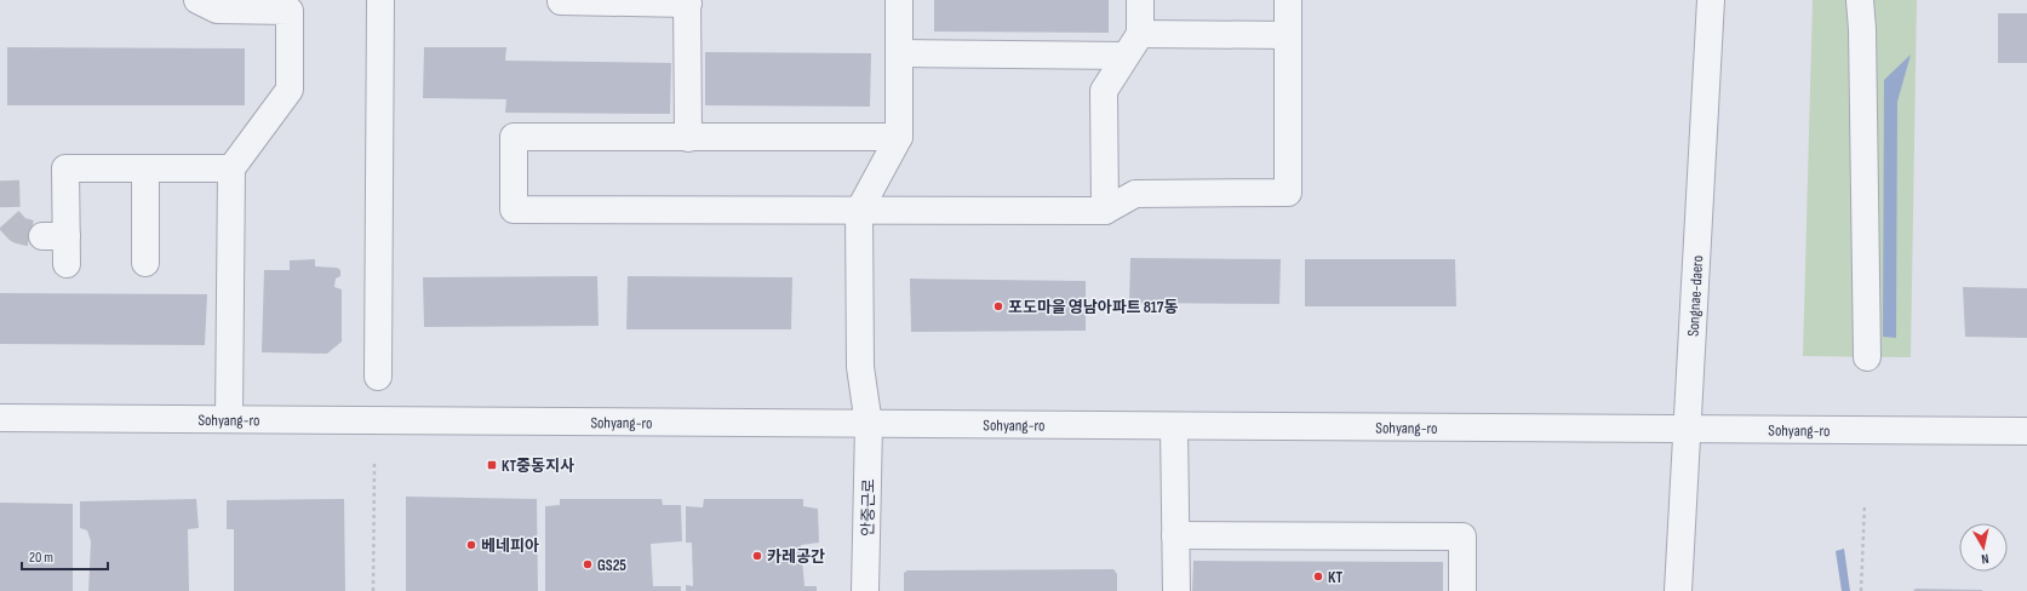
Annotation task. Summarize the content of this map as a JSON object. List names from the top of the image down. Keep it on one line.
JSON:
{"streets":{"street":["Songnae-daero","Sohyang-ro","안중근로"]},"crossings":[["Songnae-daero","Sohyang-ro"],["Sohyang-ro","안중근로"]],"places":{"other":["포도마을 영남아파트 817동","베네피아","카레공간","GS25","KT"],"transit":["KT중동지사"]},"scale_bar":"20 m","north":"bottom"}
